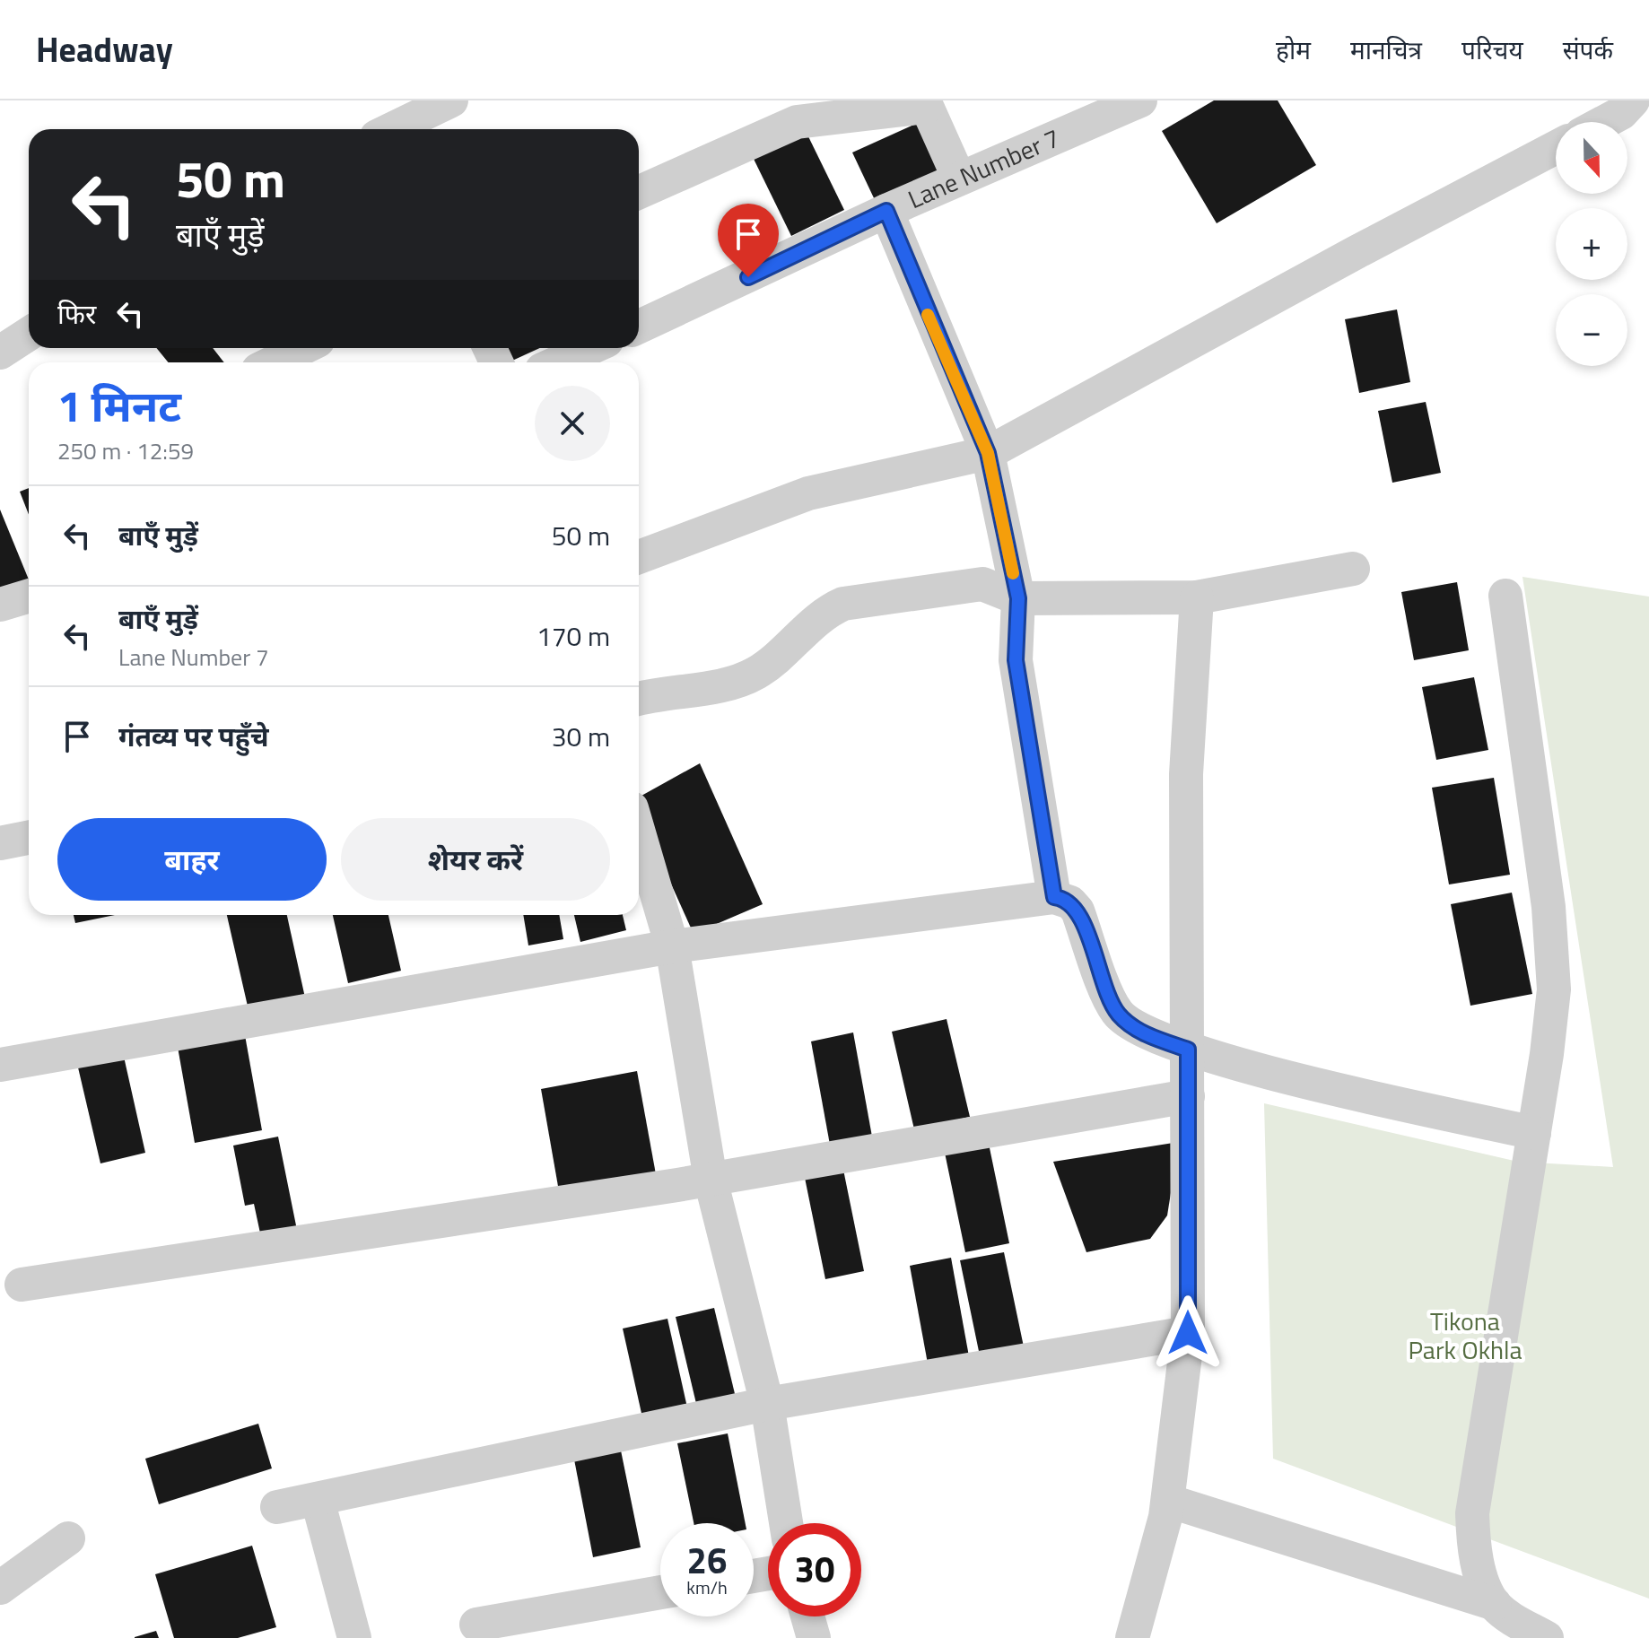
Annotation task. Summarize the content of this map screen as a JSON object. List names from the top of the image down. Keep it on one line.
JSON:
{"streets":{"street":["Lane Number 7"]},"parks":["Tikona Park Okhla"],"north":"bottom","page":{"header":"Headway","nav":["होम","मानचित्र","परिचय","संपर्क"],"map_buttons":["+","−"],"turn":["50 m","बाएँ मुड़ें"],"then":"फिर","heading":["1 मिनट","250 m · 12:59"],"list":[{"name":"बाएँ मुड़ें","value":"50 m"},{"name":"बाएँ मुड़ें","note":"Lane Number 7","value":"170 m"},{"name":"गंतव्य पर पहुँचे","value":"30 m"}],"buttons":["बाहर","शेयर करें"],"speed":"26 km/h","limit":"30"}}
